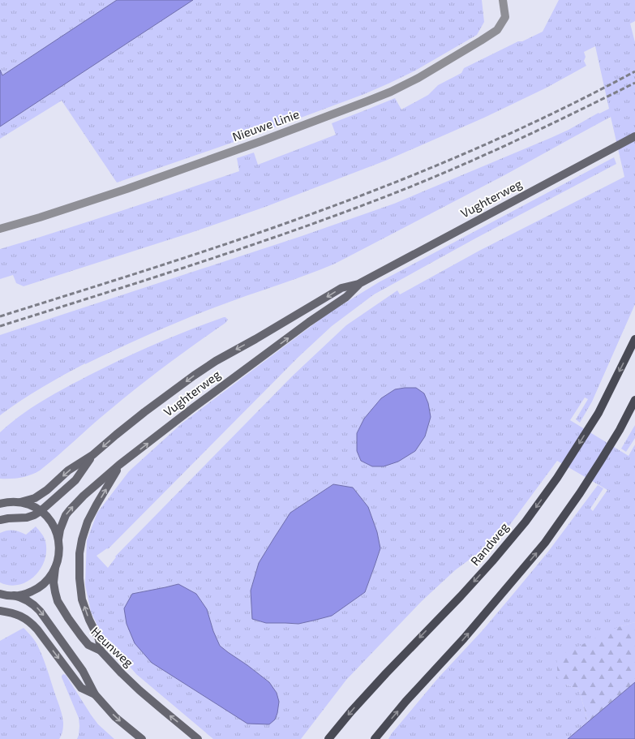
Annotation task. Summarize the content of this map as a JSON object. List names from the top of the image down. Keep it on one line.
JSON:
{"streets":{"main road":["Vughterweg","Randweg","Heunweg"],"street":["Nieuwe Linie"]}}
